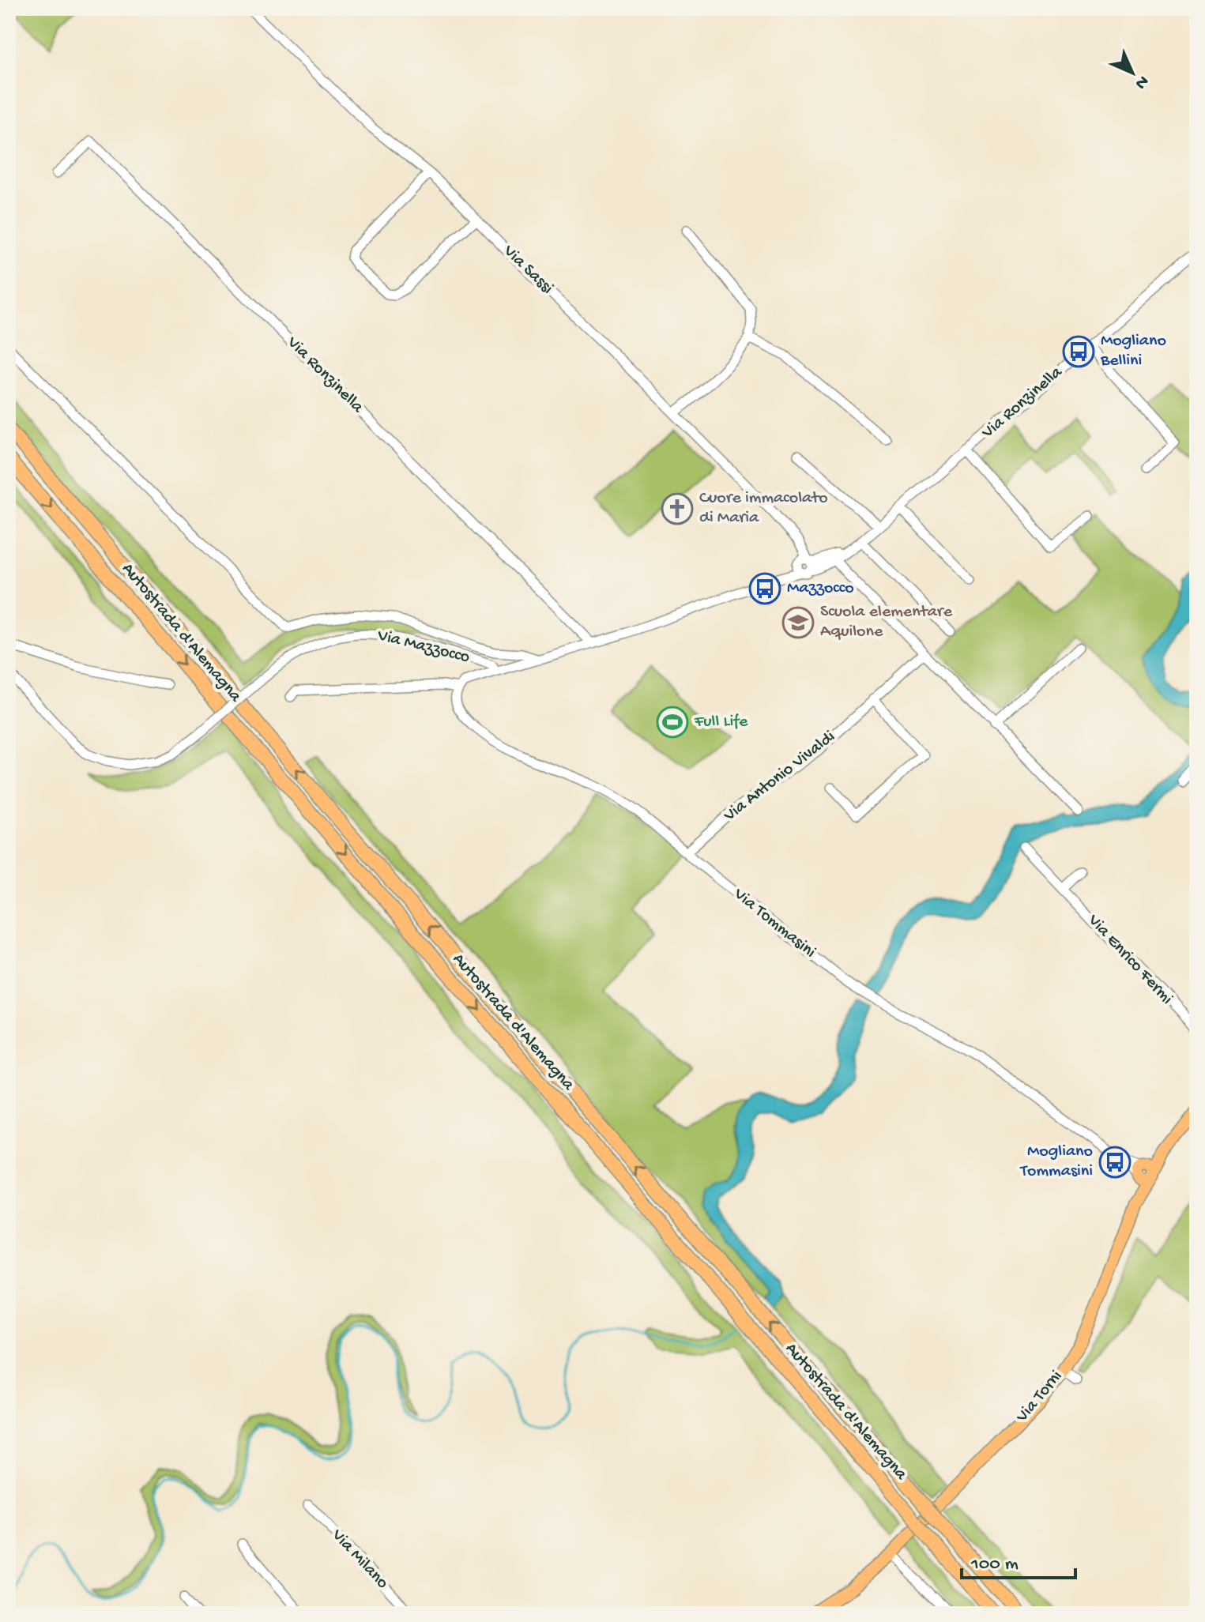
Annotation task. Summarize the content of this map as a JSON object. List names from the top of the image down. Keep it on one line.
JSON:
{"streets":{"highway":["Autostrada d'Alemagna"],"main road":["Via Torni"],"street":["Via Sassi","Via Ronzinella","Via Mazzocco","Via Antonio Vivaldi","Via Tommasini","Via Enrico Fermi","Via Milano"]},"crossings":[["Via Sassi","Via Ronzinella"],["Via Ronzinella","Via Mazzocco"],["Via Ronzinella","Via Tommasini"],["Via Antonio Vivaldi","Via Tommasini"],["Via Tommasini","Via Torni"]],"places":{"bus stop":["Mogliano Bellini","Mazzocco","Mogliano Tommasini"],"church":["Cuore immacolato di Maria"],"school or university":["Scuola elementare Aquilone"],"sports":["Full Life"]},"scale_bar":"100 m","north":"bottom right"}
